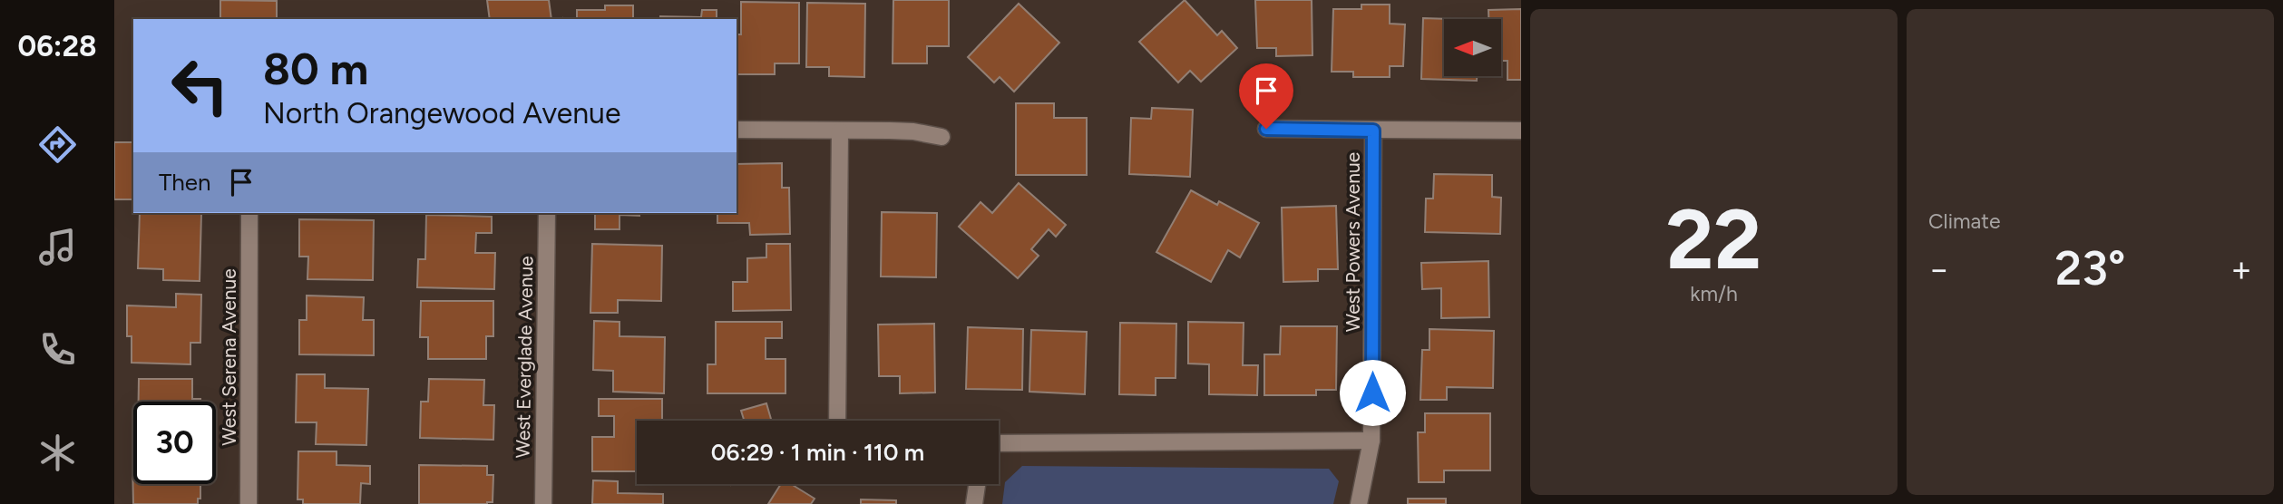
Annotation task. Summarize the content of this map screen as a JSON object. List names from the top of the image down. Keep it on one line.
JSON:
{"streets":{"street":["West Powers Avenue","West Serena Avenue","West Everglade Avenue"]},"north":"left","page":{"tabs":"06:28","tile":[["22","km/h"],"Climate"],"turn":["80 m","North Orangewood Avenue"],"then":"Then","heat":["−","23°","+"],"limit":"30","trip":"06:29 · 1 min · 110 m"}}
